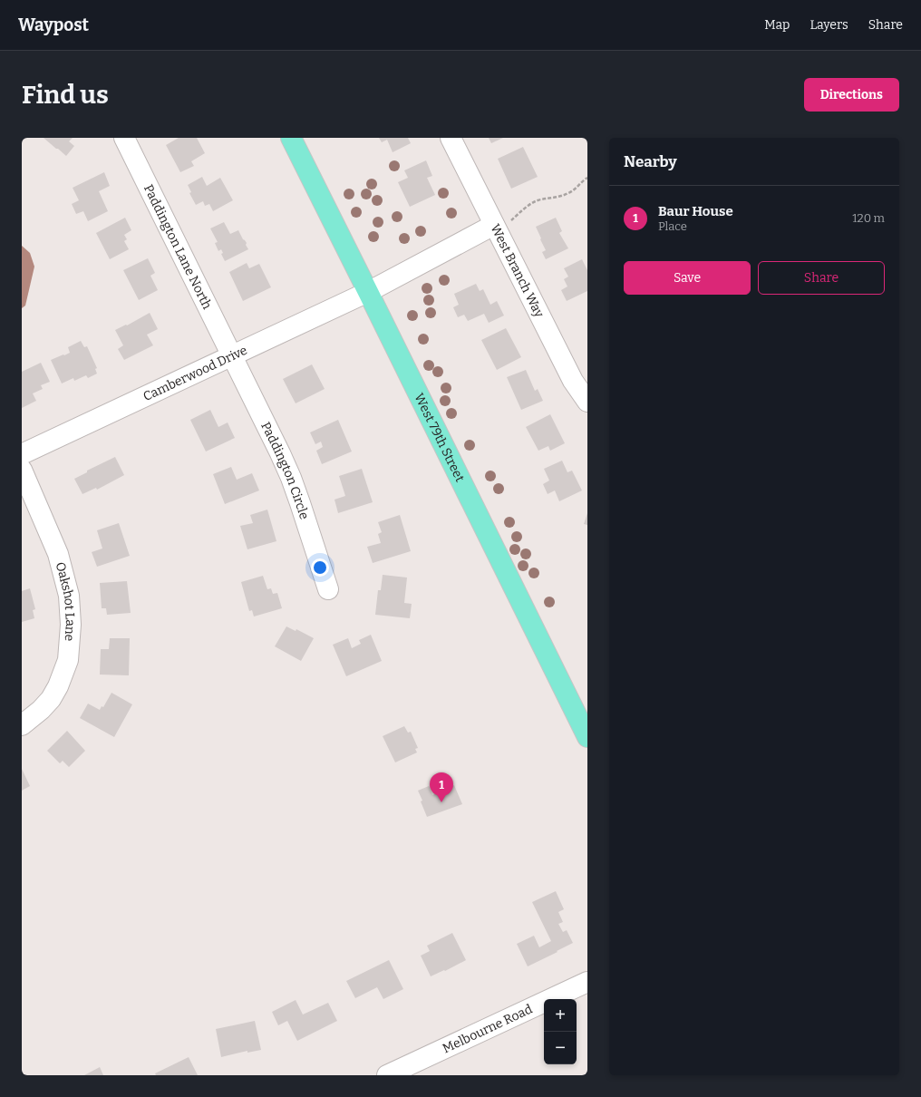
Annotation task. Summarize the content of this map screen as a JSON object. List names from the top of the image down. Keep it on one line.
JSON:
{"streets":{"main road":["West 79th Street"],"street":["Paddington Lane North","West Branch Way","Camberwood Drive","Paddington Circle","Oakshot Lane","Melbourne Road"]},"crossings":[["Paddington Lane North","Camberwood Drive"],["Paddington Lane North","Paddington Circle"],["West Branch Way","Camberwood Drive"],["Camberwood Drive","West 79th Street"],["Camberwood Drive","Paddington Circle"]],"page":{"header":"Waypost","nav":["Map","Layers","Share"],"buttons":["Directions",["Save","Share"]],"title":"Find us","heading":"Nearby","list":[{"mark":"1","name":"Baur House","note":"Place","value":"120 m"}],"pins":"1","map_buttons":["+","−"]}}
